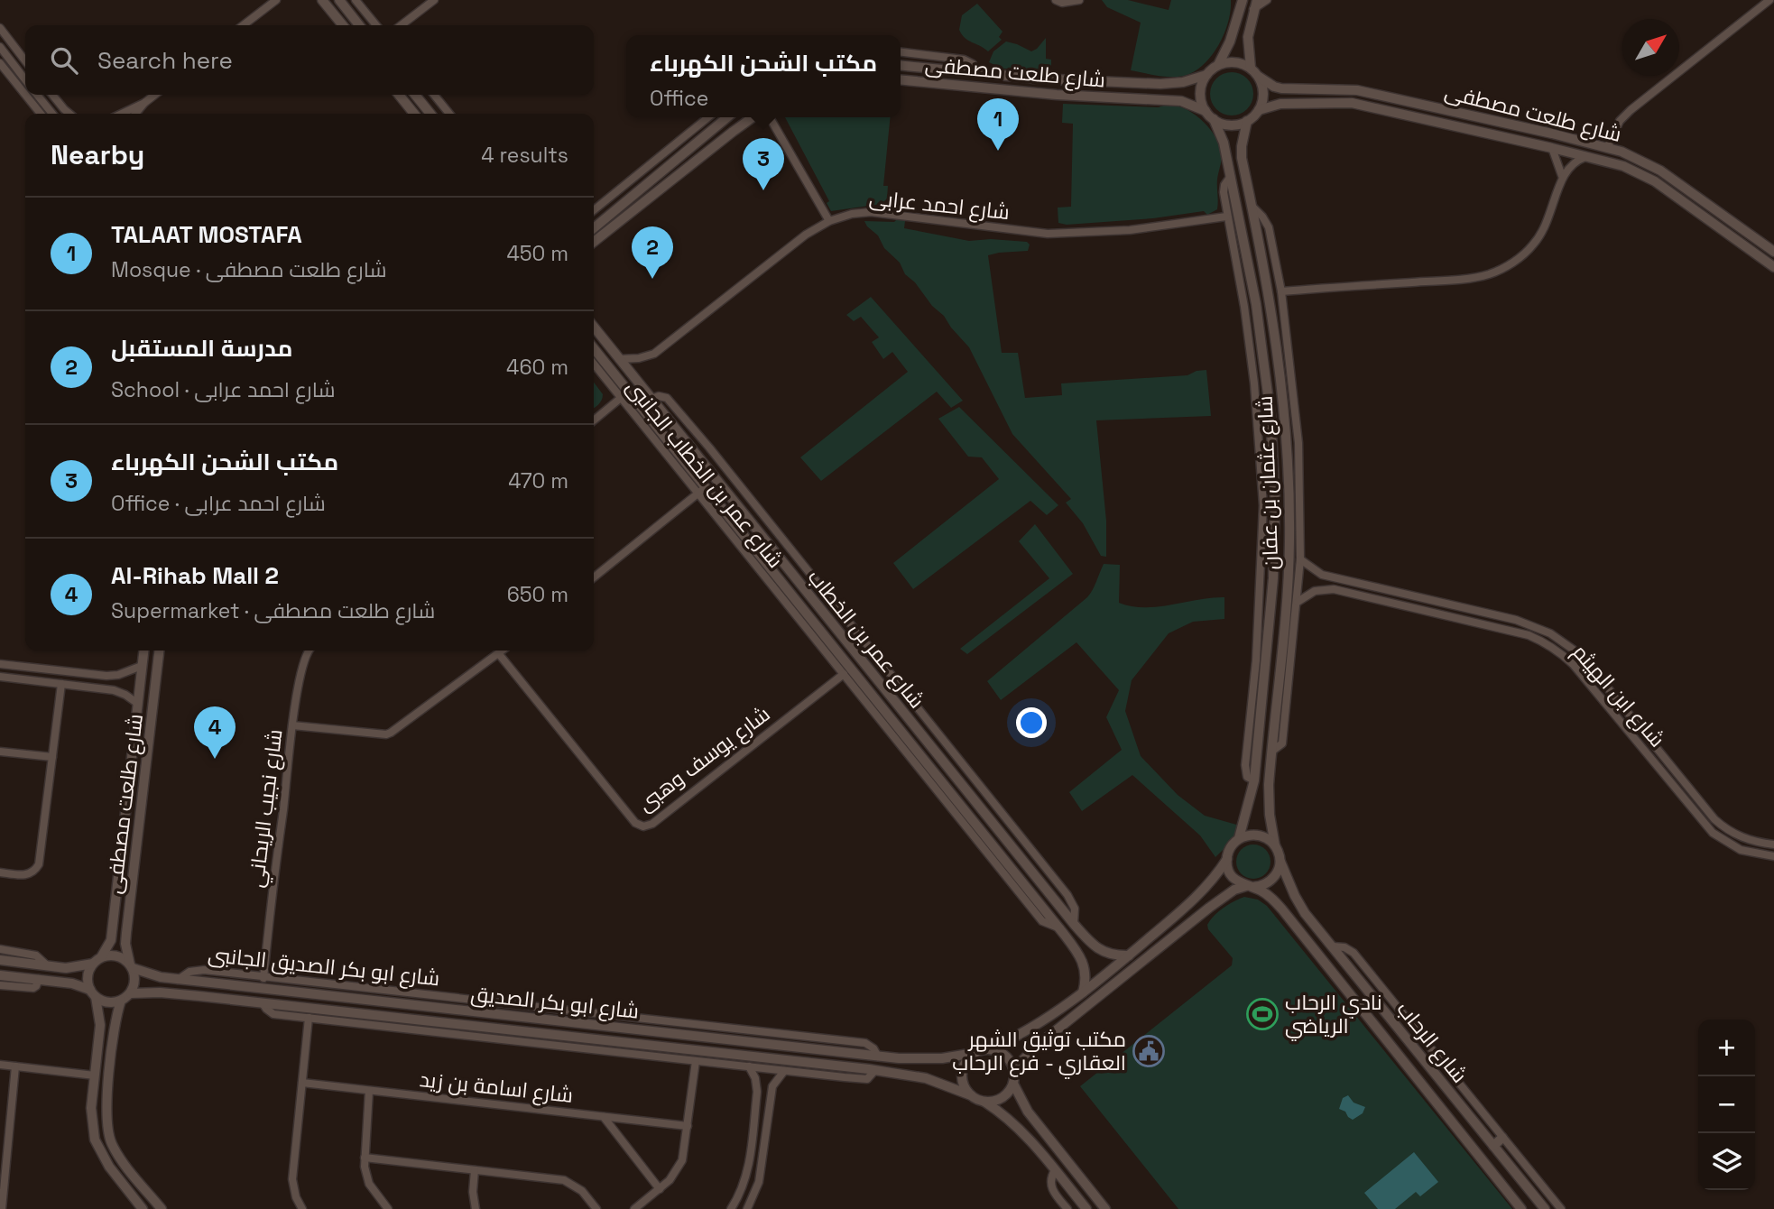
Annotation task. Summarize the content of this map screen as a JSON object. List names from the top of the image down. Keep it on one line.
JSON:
{"streets":{"street":["شارع طلعت مصطفى","شارع احمد عرابى","شارع عمر بن الخطاب الجانبى","شارع عثمان بن عفان","شارع عمر بن الخطاب","شارع ابن الهيثم","شارع يوسف وهبى","شارع نجيب الريحاني","شارع ابو بكر الصديق الجانبى","شارع ابو بكر الصديق","شارع الرحاب","شارع اسامة بن زيد"]},"crossings":[["شارع طلعت مصطفى","شارع عثمان بن عفان"],["شارع طلعت مصطفى","شارع ابو بكر الصديق"],["شارع احمد عرابى","شارع عمر بن الخطاب"],["شارع عمر بن الخطاب الجانبى","شارع عمر بن الخطاب"],["شارع عمر بن الخطاب الجانبى","شارع يوسف وهبى"],["شارع عثمان بن عفان","شارع الرحاب"],["شارع نجيب الريحاني","شارع ابو بكر الصديق الجانبى"],["شارع ابو بكر الصديق الجانبى","شارع ابو بكر الصديق"]],"places":{"sports":["نادي الرحاب الرياضي"],"public building":["مكتب توثيق الشهر العقاري - فرع الرحاب"]},"north":"top right","page":{"search":"Search here","popup":["مكتب الشحن الكهرباء","Office"],"pins":["1","3","2","4"],"heading":["Nearby","4 results"],"list":[{"mark":"1","name":"TALAAT MOSTAFA","note":"Mosque · شارع طلعت مصطفى","value":"450 m"},{"mark":"2","name":"مدرسة المستقبل","note":"School · شارع احمد عرابى","value":"460 m"},{"mark":"3","name":"مكتب الشحن الكهرباء","note":"Office · شارع احمد عرابى","value":"470 m"},{"mark":"4","name":"Al-Rihab Mall 2","note":"Supermarket · شارع طلعت مصطفى","value":"650 m"}],"map_buttons":["+","−"]}}
